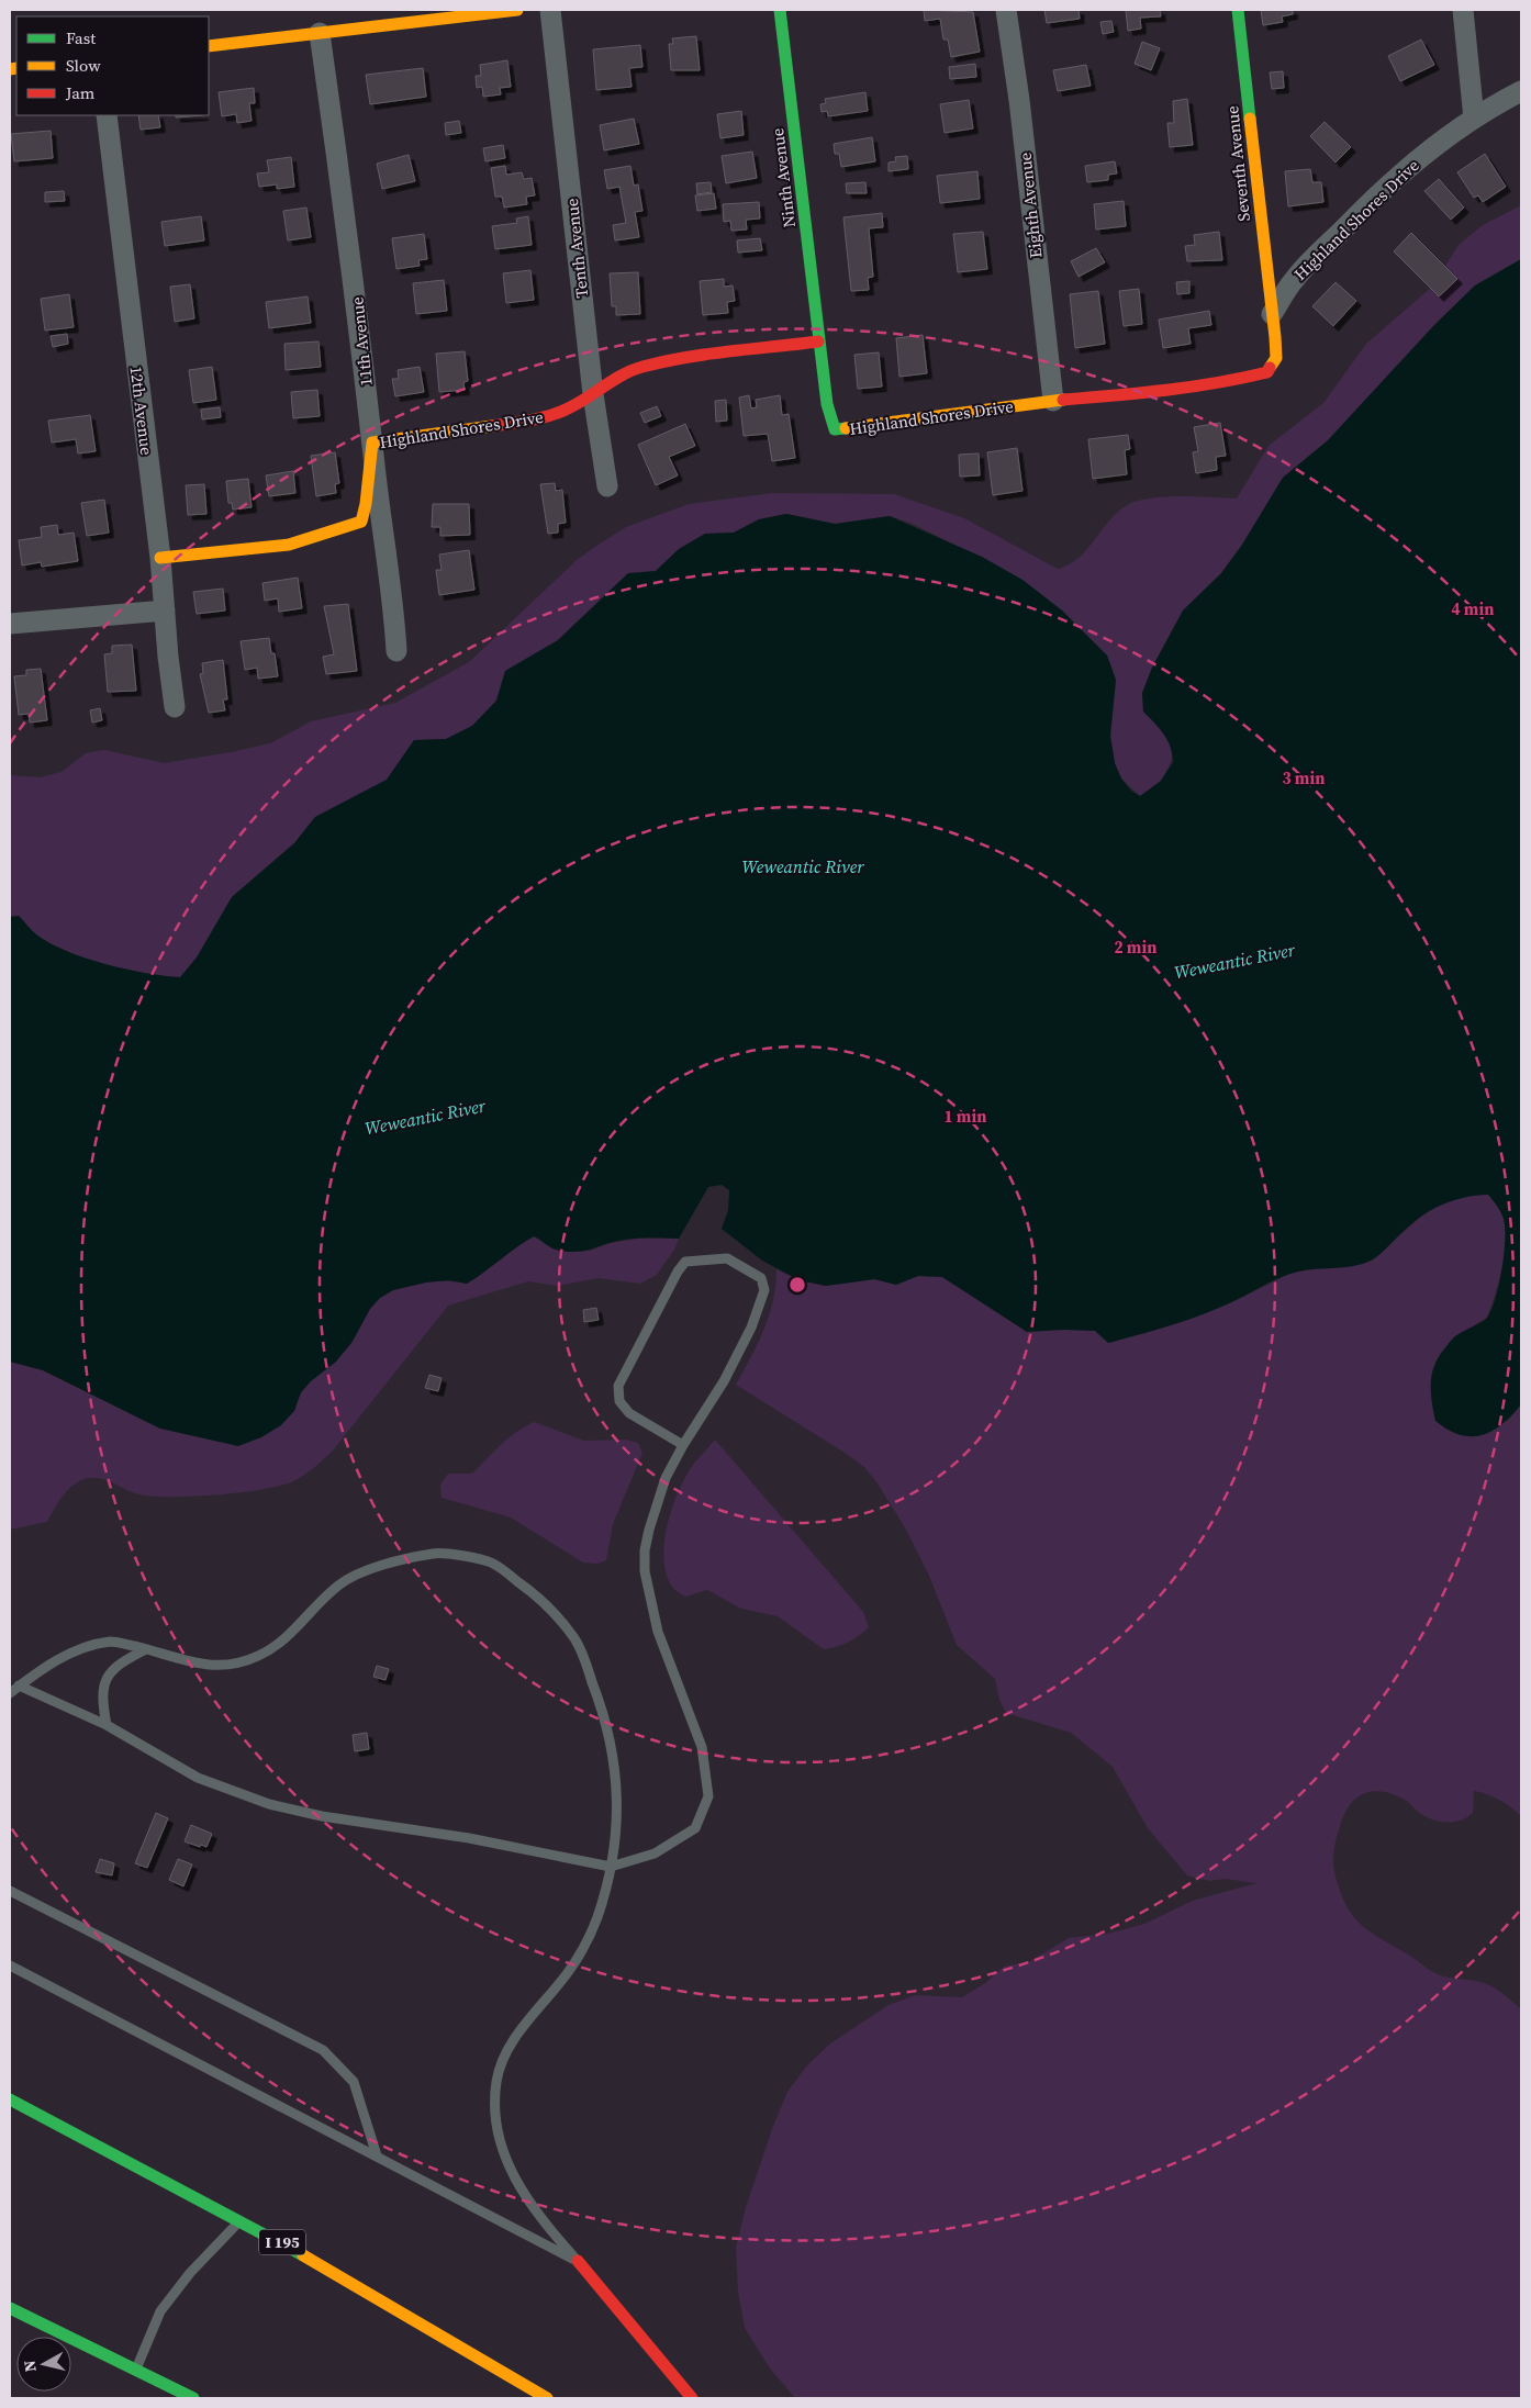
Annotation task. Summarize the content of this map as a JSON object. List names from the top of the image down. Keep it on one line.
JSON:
{"streets":{"main road":["Seventh Avenue","Ninth Avenue","Highland Shores Drive","I 195"],"street":["Eighth Avenue","Tenth Avenue","11th Avenue","12th Avenue"]},"crossings":[["Seventh Avenue","Highland Shores Drive"],["Ninth Avenue","Highland Shores Drive"],["Eighth Avenue","Highland Shores Drive"],["Highland Shores Drive","Tenth Avenue"],["Highland Shores Drive","11th Avenue"],["Highland Shores Drive","12th Avenue"]],"water":["Weweantic River"],"legend":["Fast","Slow","Jam"],"north":"left","rings":["4 min","3 min","2 min","1 min"]}
